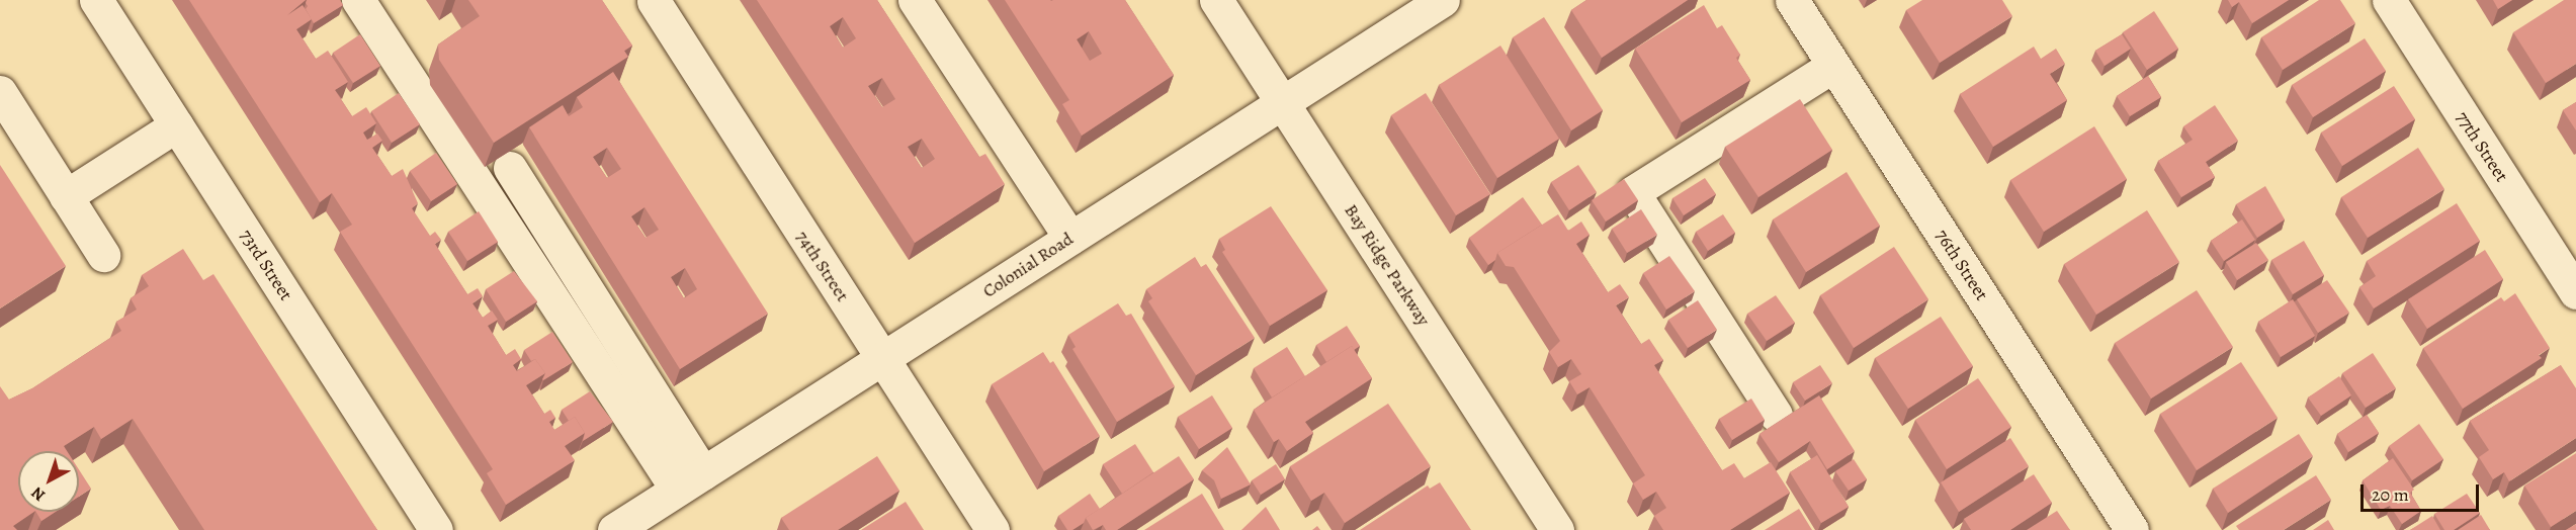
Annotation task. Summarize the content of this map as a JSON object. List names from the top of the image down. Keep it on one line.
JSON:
{"streets":{"street":["77th Street","73rd Street","Colonial Road","Bay Ridge Parkway","76th Street","74th Street"]},"crossings":[["Colonial Road","Bay Ridge Parkway"],["Colonial Road","74th Street"]],"scale_bar":"20 m","north":"bottom left"}
